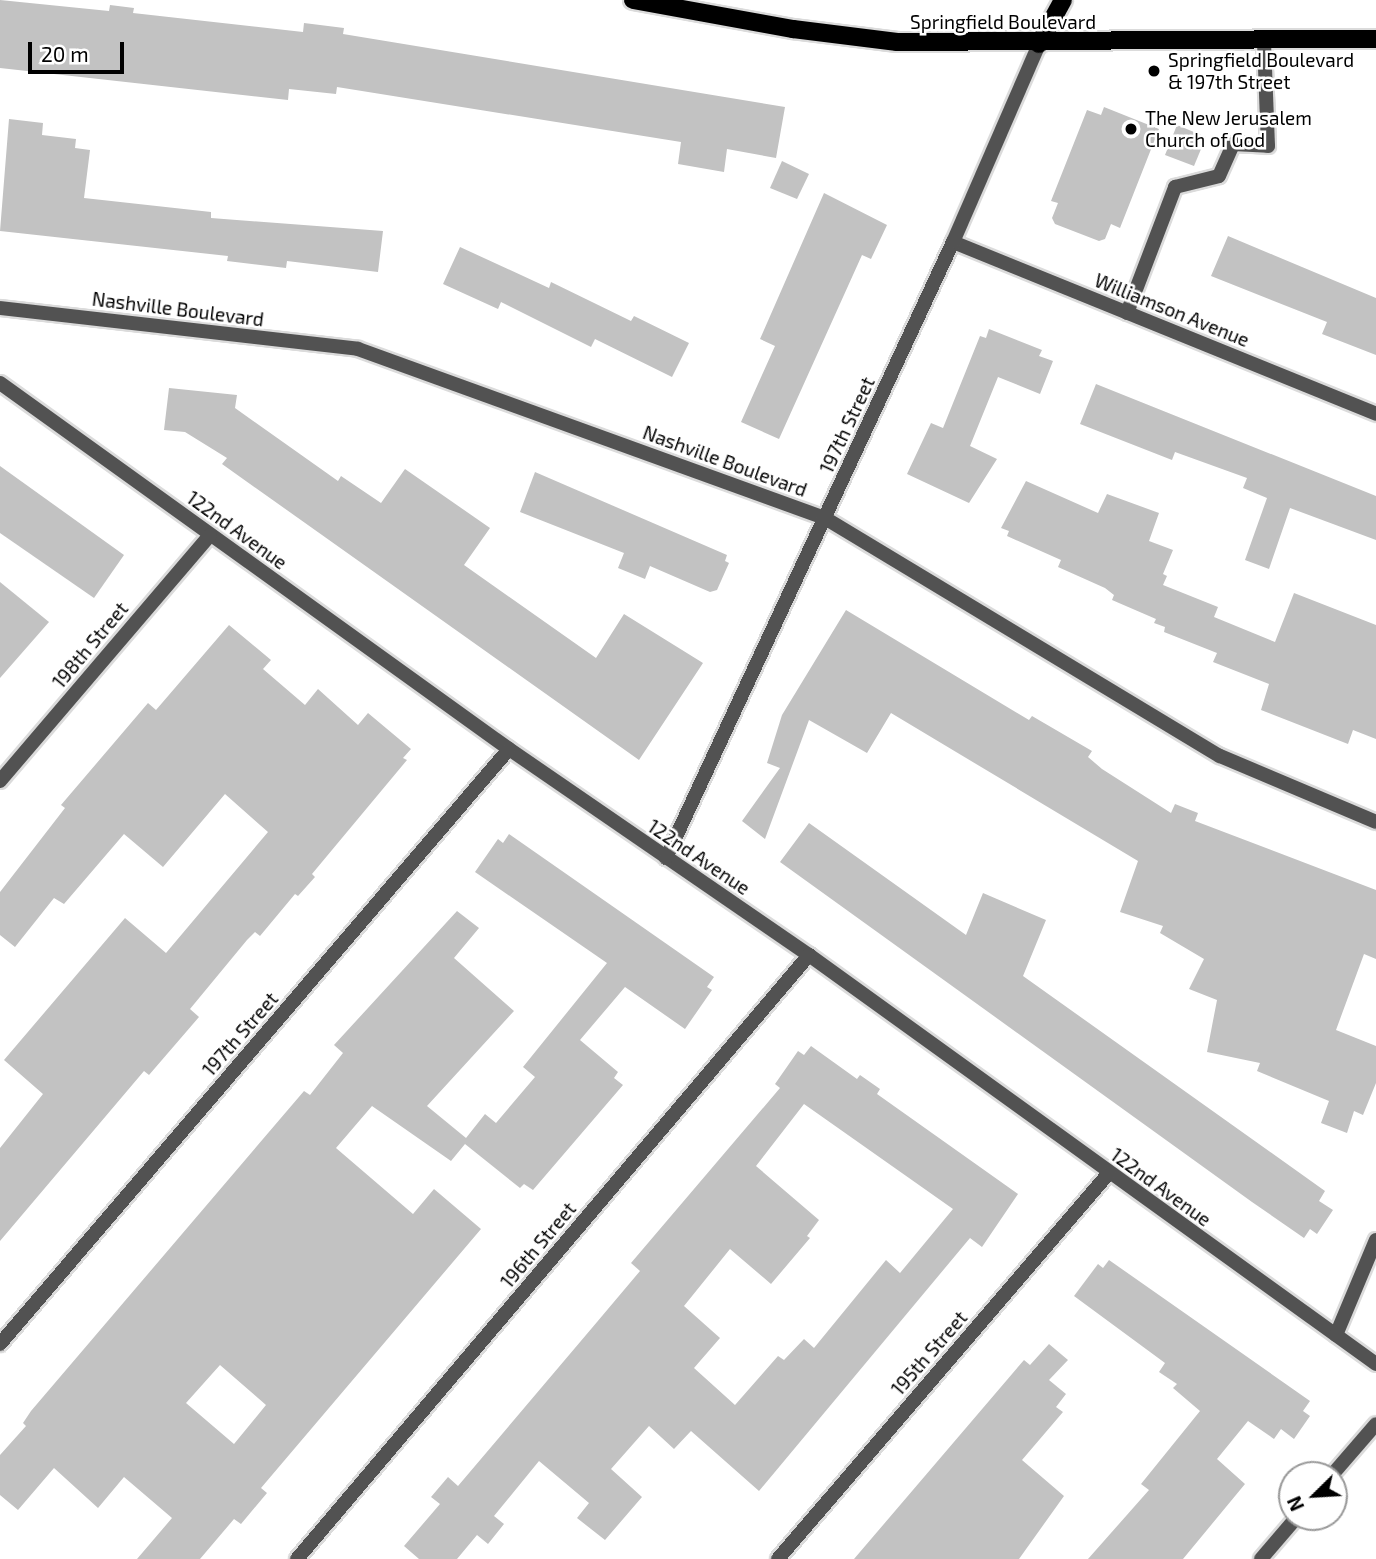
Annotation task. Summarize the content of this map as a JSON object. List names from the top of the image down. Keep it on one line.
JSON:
{"streets":{"main road":["Springfield Boulevard"],"street":["Nashville Boulevard","Williamson Avenue","197th Street","122nd Avenue","198th Street","196th Street","195th Street"]},"crossings":[["Springfield Boulevard","197th Street"],["Nashville Boulevard","197th Street"],["Williamson Avenue","197th Street"],["197th Street","122nd Avenue"],["122nd Avenue","198th Street"],["122nd Avenue","196th Street"],["122nd Avenue","195th Street"]],"places":["Springfield Boulevard & 197th Street","The New Jerusalem Church of God"],"scale_bar":"20 m","north":"bottom left"}
